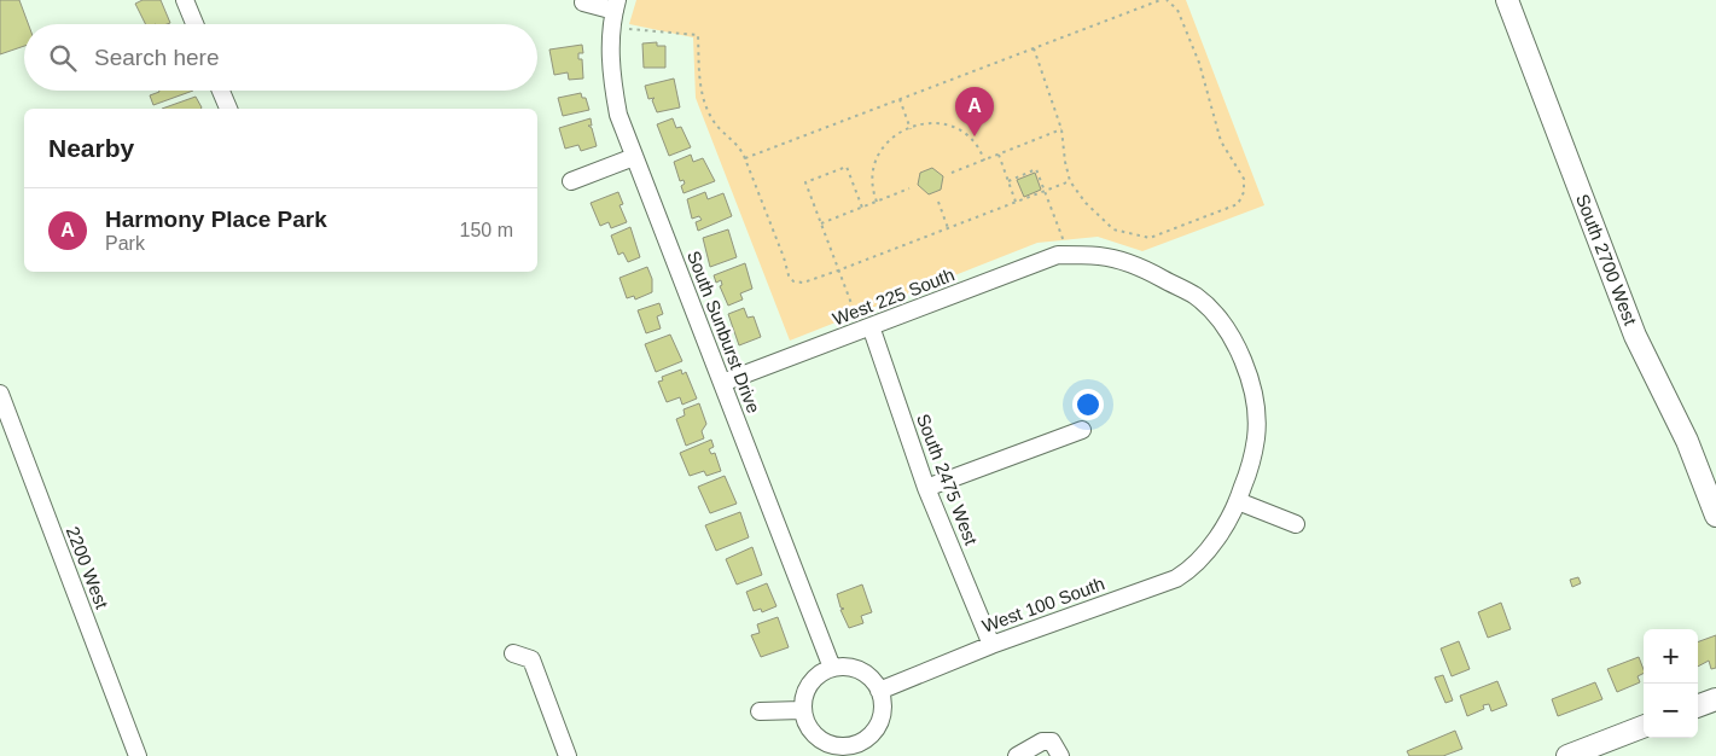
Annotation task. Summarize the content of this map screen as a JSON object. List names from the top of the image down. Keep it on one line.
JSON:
{"streets":{"main road":["South 2700 West"],"street":["West 225 South","South Sunburst Drive","South 2475 West","2200 West","West 100 South"]},"crossings":[["West 225 South","South Sunburst Drive"],["West 225 South","South 2475 West"],["West 225 South","West 100 South"],["South Sunburst Drive","West 100 South"],["South 2475 West","West 100 South"]],"page":{"search":"Search here","pins":"A","heading":"Nearby","list":[{"mark":"A","name":"Harmony Place Park","note":"Park","value":"150 m"}],"map_buttons":["+","−"]}}
